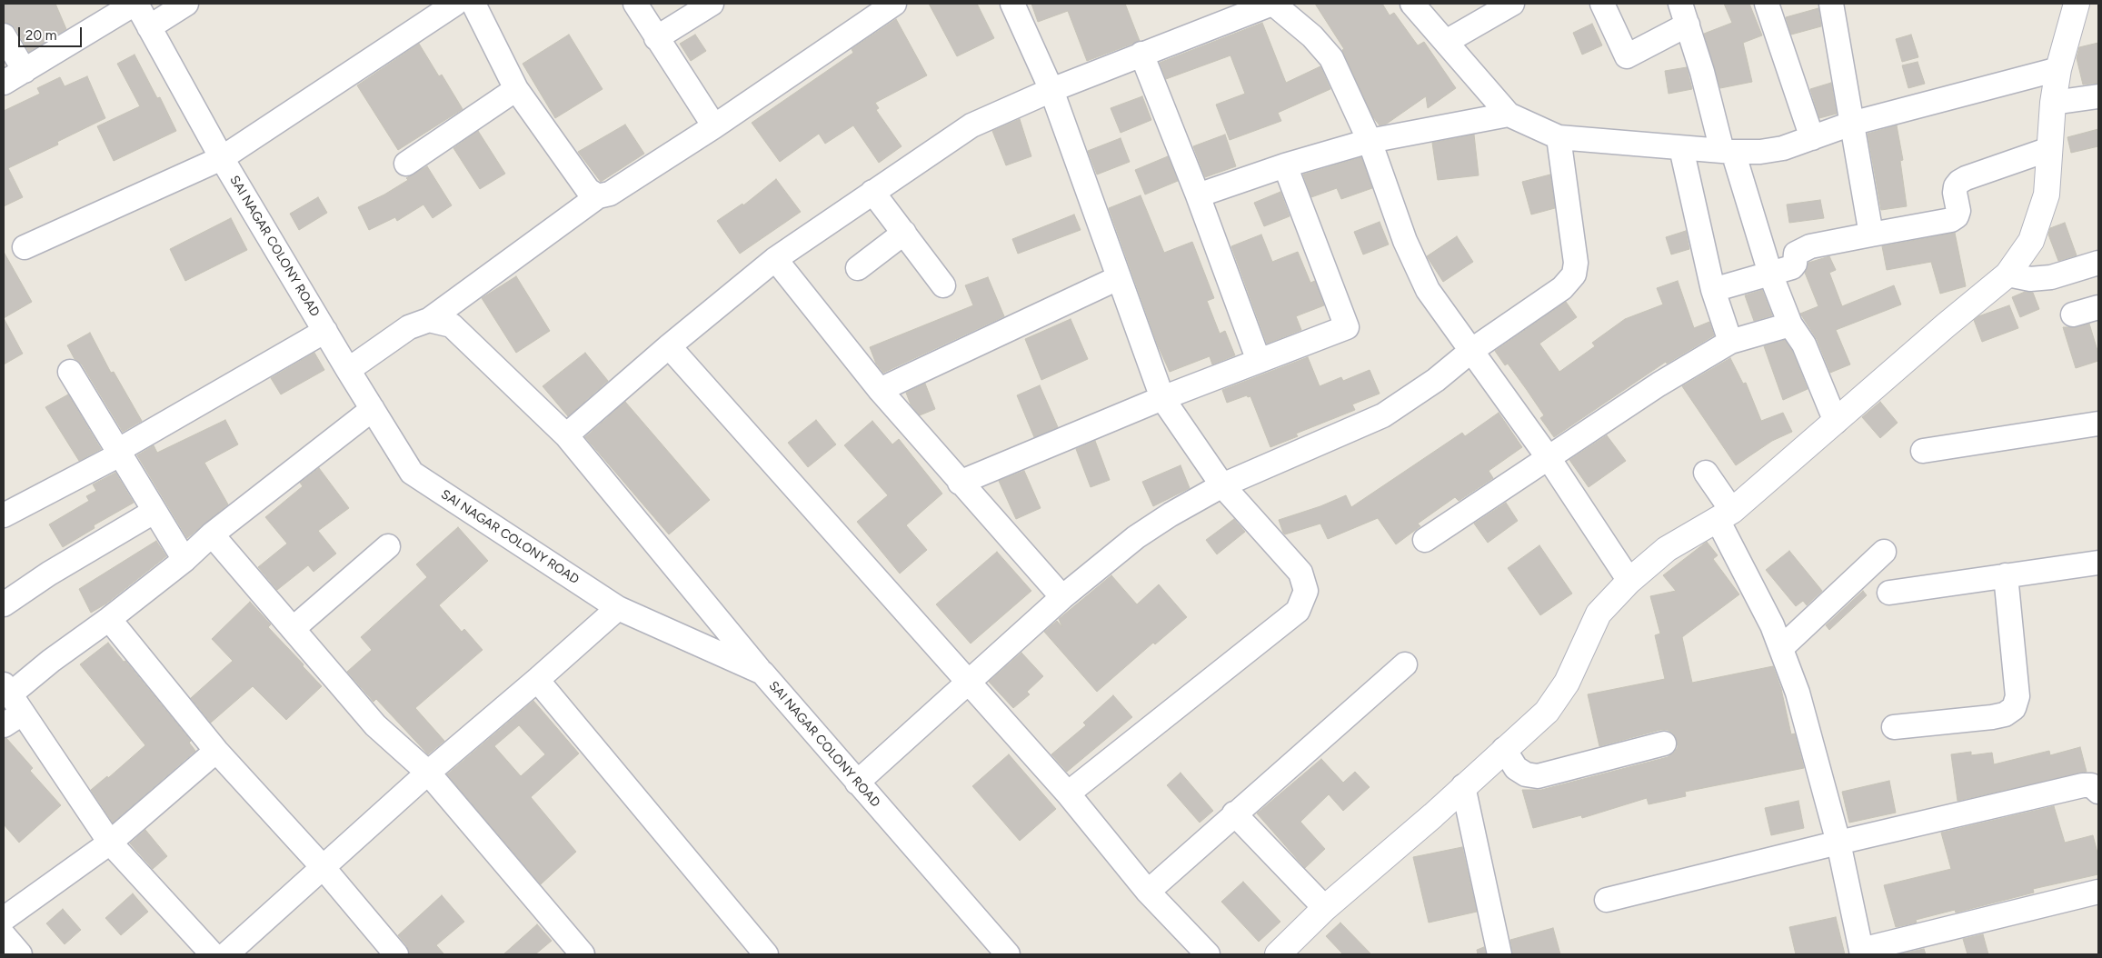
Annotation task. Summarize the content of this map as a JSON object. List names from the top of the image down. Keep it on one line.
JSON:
{"streets":{"street":["SAI NAGAR COLONY ROAD"]},"scale_bar":"20 m"}
